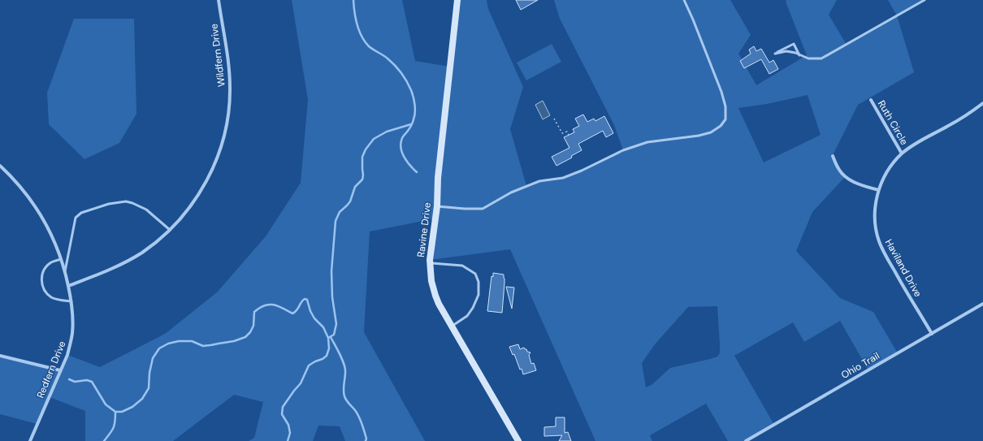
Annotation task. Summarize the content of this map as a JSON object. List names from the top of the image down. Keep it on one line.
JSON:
{"streets":{"street":["Wildfern Drive","Ruth Circle","Ravine Drive","Haviland Drive","Ohio Trail","Redfern Drive"]},"crossings":[["Wildfern Drive","Redfern Drive"],["Ruth Circle","Haviland Drive"],["Haviland Drive","Ohio Trail"]]}
